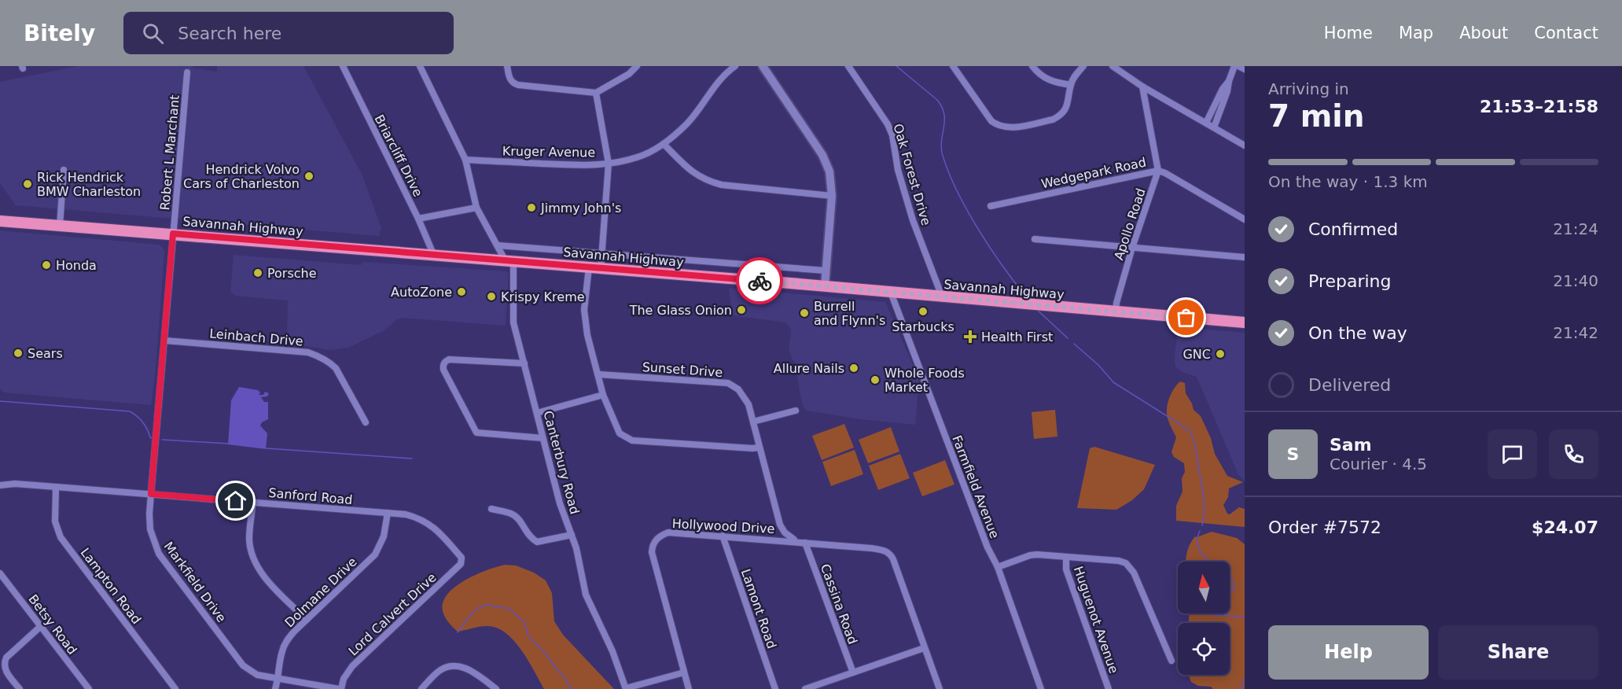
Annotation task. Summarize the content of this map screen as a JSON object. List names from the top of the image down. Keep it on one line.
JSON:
{"streets":{"highway":["Savannah Highway"],"street":["Kruger Avenue","Robert L Marchant","Briarcliff Drive","Wedgepark Road","Oak Forest Drive","Apollo Road","Leinbach Drive","Sunset Drive","Canterbury Road","Farmfield Avenue","Sanford Road","Hollywood Drive","Markfield Drive","Lampton Road","Dolmane Drive","Cassina Road","Lamont Road","Lord Calvert Drive","Huguenot Avenue","Betsy Road"]},"crossings":[["Robert L Marchant","Savannah Highway"],["Robert L Marchant","Markfield Drive"],["Briarcliff Drive","Savannah Highway"],["Wedgepark Road","Apollo Road"],["Oak Forest Drive","Savannah Highway"],["Apollo Road","Savannah Highway"],["Savannah Highway","Canterbury Road"],["Savannah Highway","Farmfield Avenue"],["Savannah Highway","Markfield Drive"],["Leinbach Drive","Markfield Drive"],["Sunset Drive","Hollywood Drive"],["Sanford Road","Markfield Drive"],["Sanford Road","Lampton Road"],["Sanford Road","Dolmane Drive"],["Sanford Road","Lord Calvert Drive"],["Hollywood Drive","Cassina Road"],["Hollywood Drive","Lamont Road"],["Markfield Drive","Dolmane Drive"],["Markfield Drive","Lord Calvert Drive"]],"places":{"other":["Hendrick Volvo Cars of Charleston","Rick Hendrick BMW Charleston","Jimmy John's","Honda","Porsche","AutoZone","Krispy Kreme","The Glass Onion","Starbucks","Burrell and Flynn's","Sears","GNC","Allure Nails","Whole Foods Market"],"health":["Health First"]},"north":"top","page":{"header":"Bitely","search":"Search here","nav":["Home","Map","About","Contact"],"heading":["7 min","Arriving in","21:53–21:58"],"panel":["Sam","Courier · 4.5","Order #7572","$24.07"],"bar":"On the way · 1.3 km","list":[["Confirmed","21:24"],["Preparing","21:40"],["On the way","21:42"],"Delivered"],"round":"S","buttons":["Help","Share"]}}
